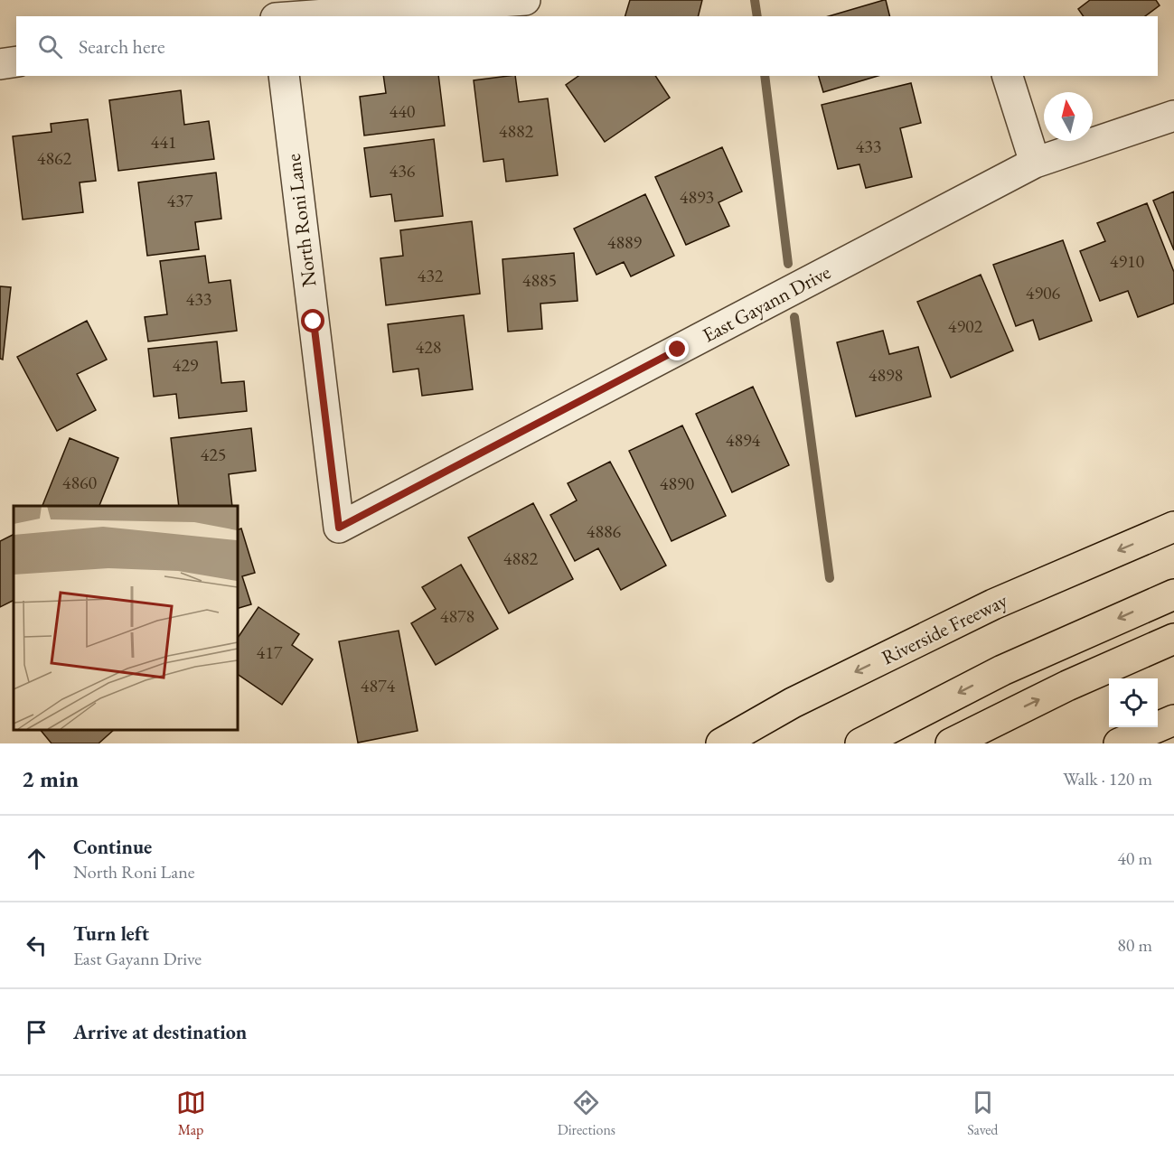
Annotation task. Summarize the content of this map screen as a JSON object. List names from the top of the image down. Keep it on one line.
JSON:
{"streets":{"highway":["Riverside Freeway"],"street":["North Roni Lane","East Gayann Drive"]},"crossings":[["North Roni Lane","East Gayann Drive"]],"house_numbers":["440","4882","441","433","4862","436","4893","437","4889","4910","432","4885","4906","433","4902","428","429","4898","4894","425","4860","4890","4886","4882","4878","417","4874"],"north":"top","page":{"search":"Search here","heading":["2 min","Walk · 120 m"],"list":[["Continue","North Roni Lane","40 m"],["Turn left","East Gayann Drive","80 m"],"Arrive at destination"],"nav":["Map","Directions","Saved"]}}
